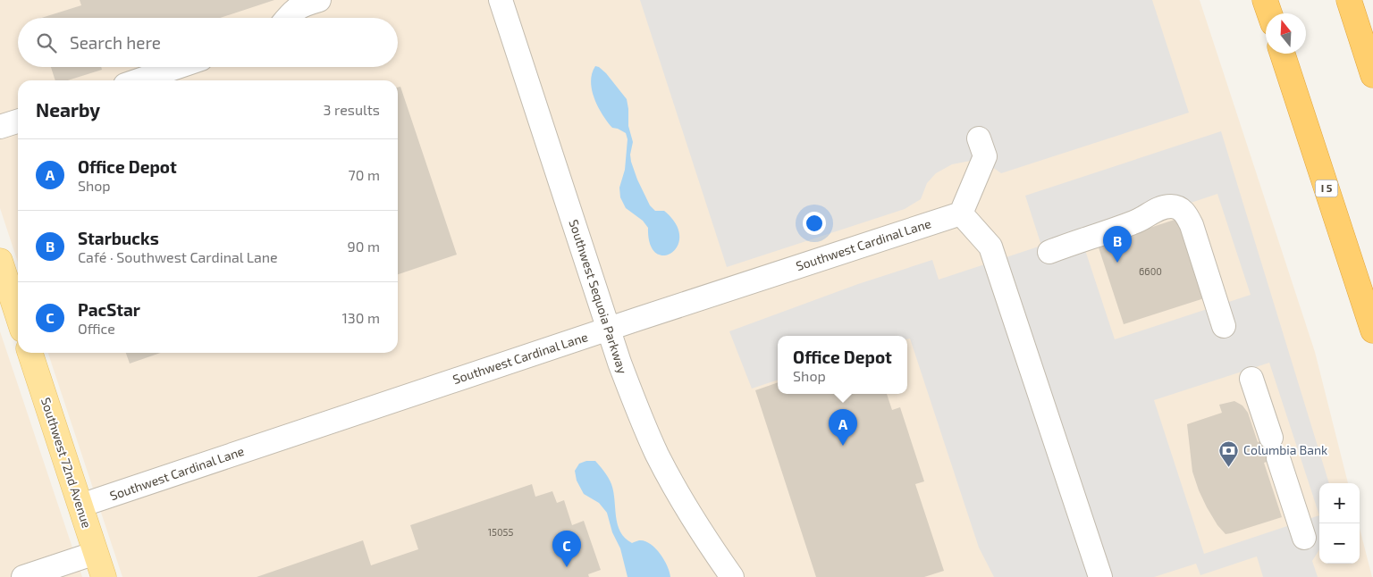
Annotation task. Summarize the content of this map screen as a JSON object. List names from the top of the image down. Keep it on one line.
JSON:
{"streets":{"highway":["I 5"],"main road":["Southwest 72nd Avenue"],"street":["Southwest Cardinal Lane","Southwest Sequoia Parkway"]},"crossings":[["Southwest Cardinal Lane","Southwest Sequoia Parkway"],["Southwest Cardinal Lane","Southwest 72nd Avenue"]],"places":{"bank":["Columbia Bank"]},"house_numbers":["6600","15055"],"north":"top","page":{"search":"Search here","heading":["Nearby","3 results"],"list":[{"mark":"A","name":"Office Depot","note":"Shop","value":"70 m"},{"mark":"B","name":"Starbucks","note":"Café · Southwest Cardinal Lane","value":"90 m"},{"mark":"C","name":"PacStar","note":"Office","value":"130 m"}],"pins":["B","A","C"],"popup":["Office Depot","Shop"],"map_buttons":["+","−"]}}
